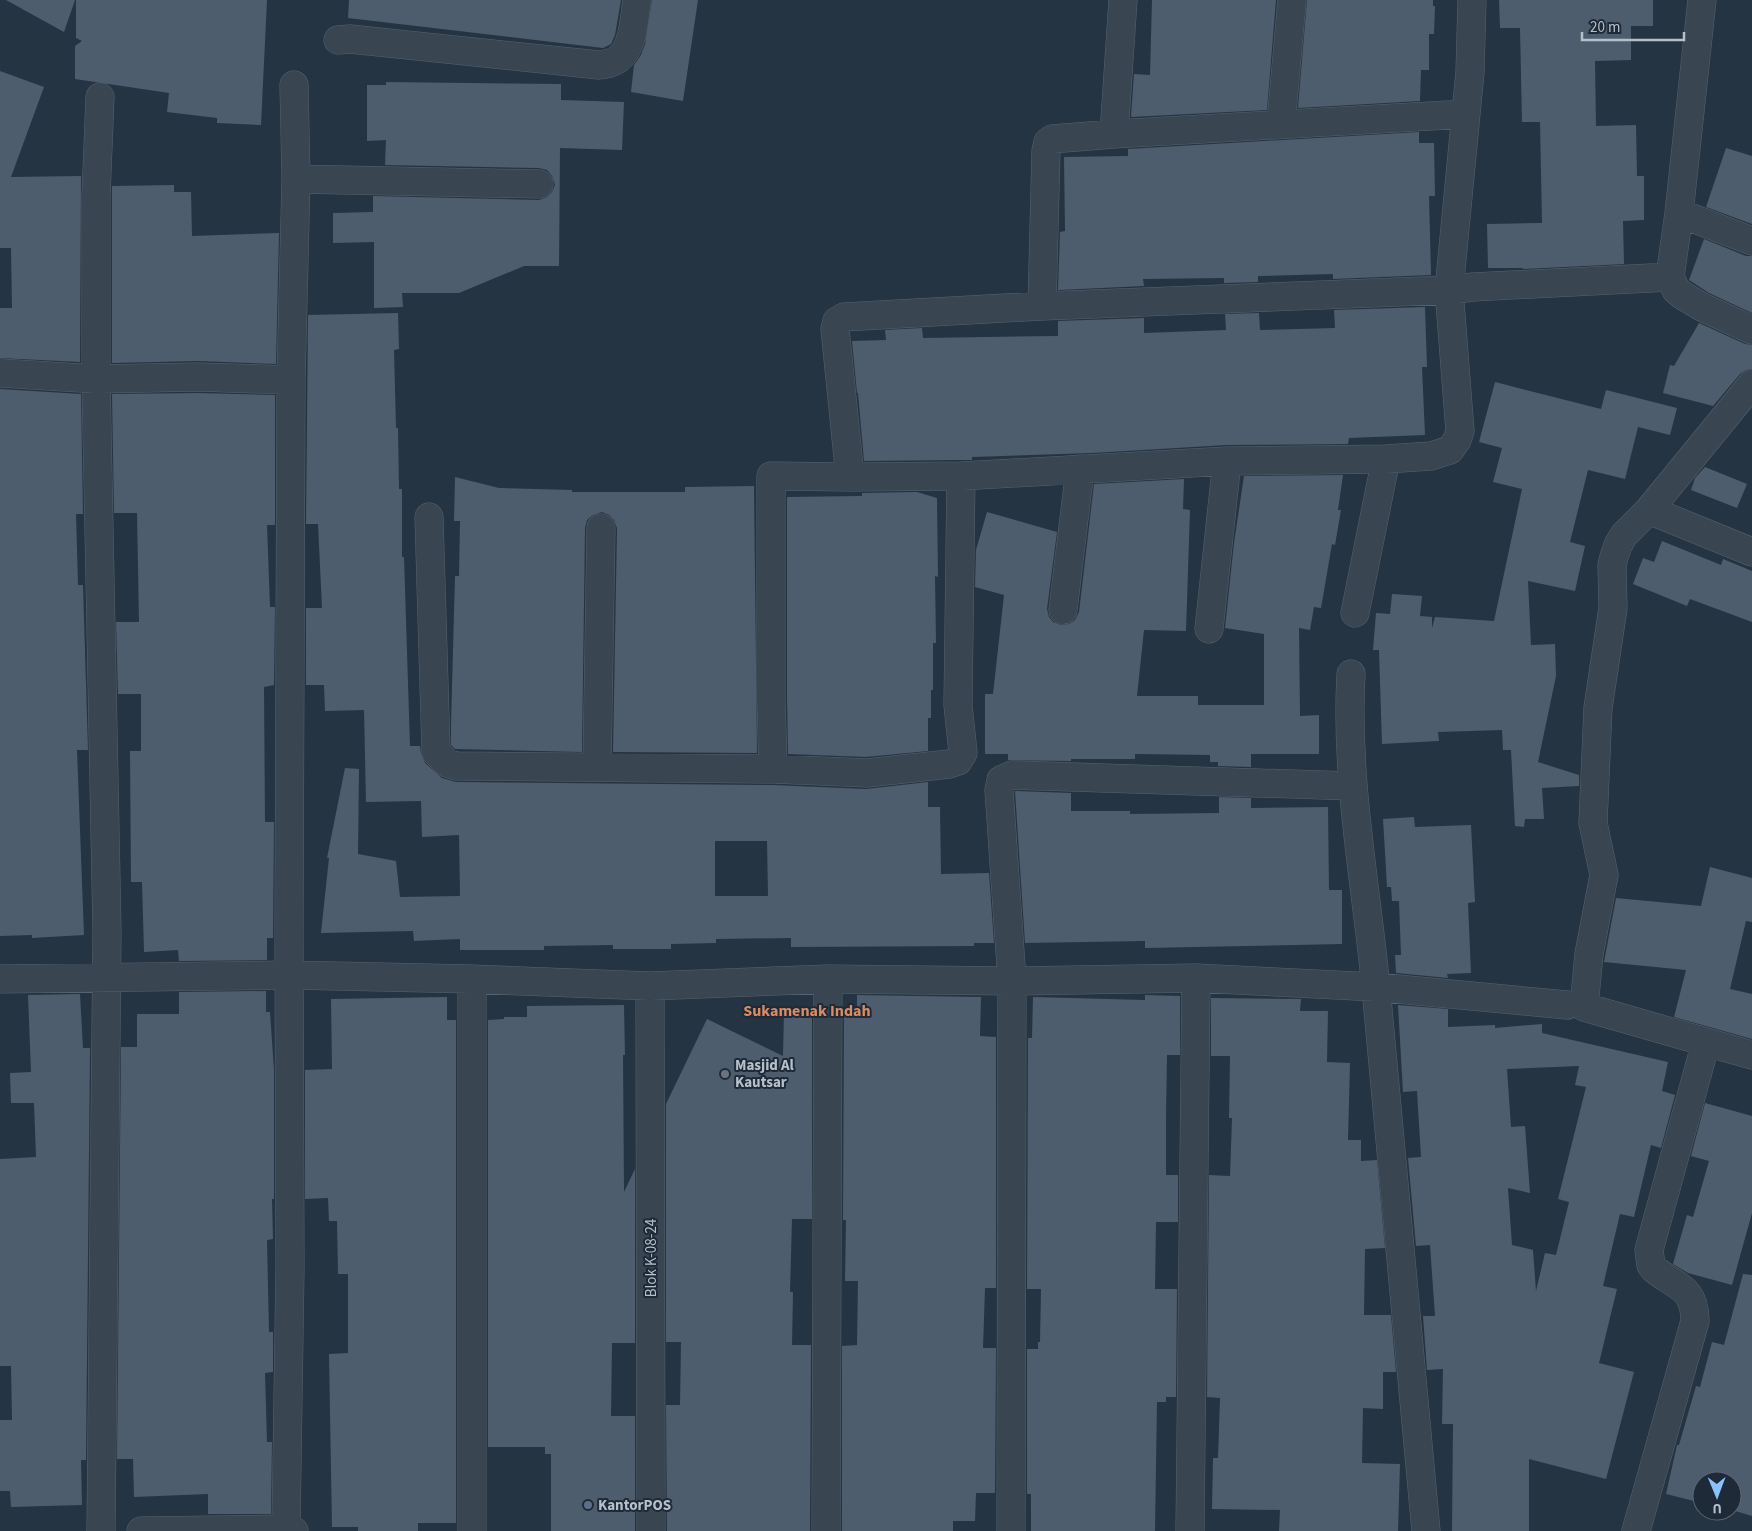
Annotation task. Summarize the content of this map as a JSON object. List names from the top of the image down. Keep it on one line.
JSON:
{"streets":{"street":["Blok K-08-24"]},"districts":["Sukamenak Indah"],"places":["Masjid Al Kautsar","KantorPOS"],"scale_bar":"20 m","north":"bottom"}
